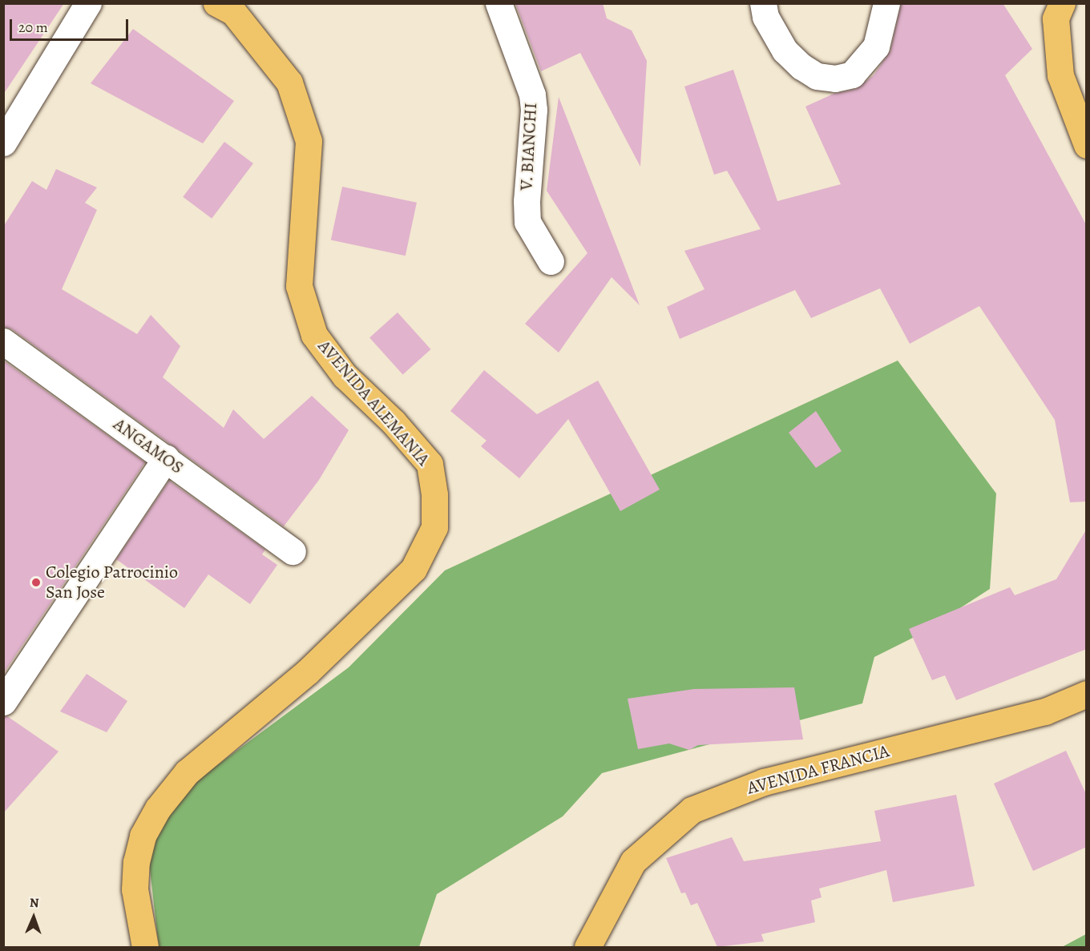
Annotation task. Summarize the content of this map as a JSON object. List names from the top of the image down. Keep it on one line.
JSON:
{"streets":{"main road":["AVENIDA ALEMANIA","AVENIDA FRANCIA"],"street":["V. BIANCHI","ANGAMOS"]},"places":["Colegio Patrocinio San Jose"],"scale_bar":"20 m","north":"top"}
